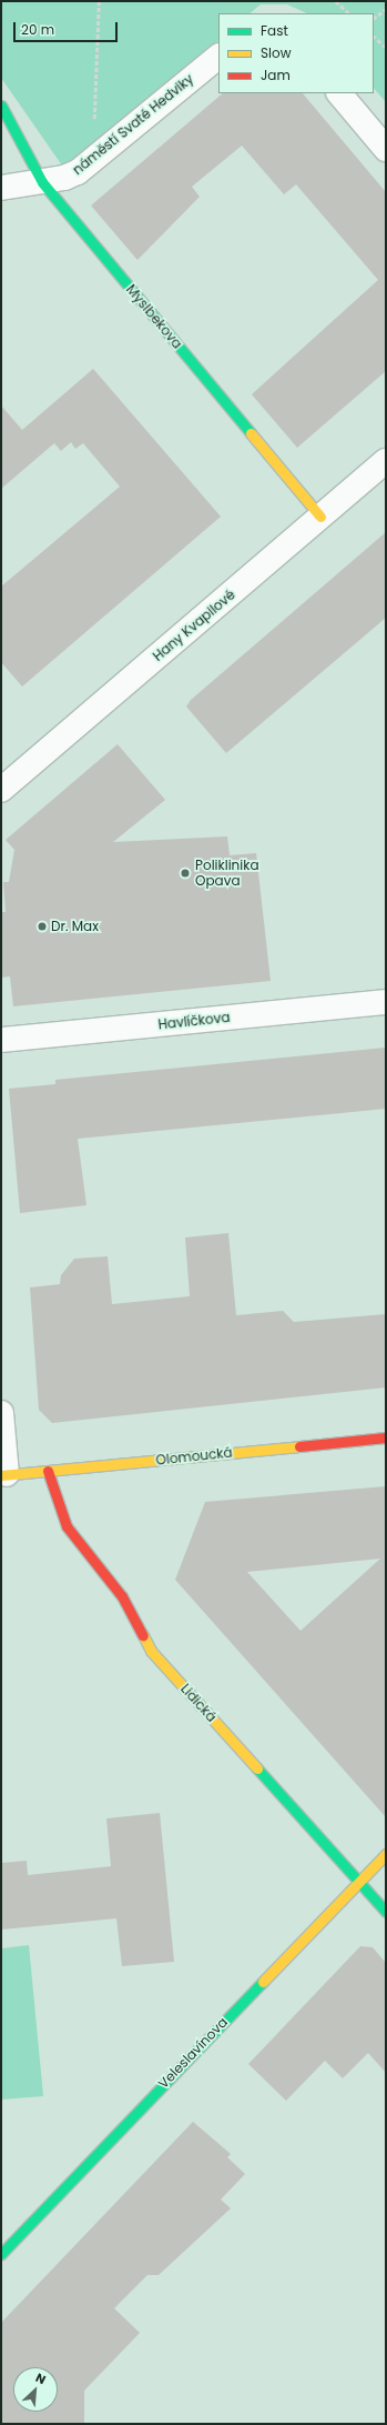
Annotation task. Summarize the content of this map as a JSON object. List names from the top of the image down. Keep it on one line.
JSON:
{"streets":{"street":["náměstí Svaté Hedviky","Myslbekova","Hany Kvapilové","Havlíčkova","Olomoucká","Lidická","Veleslavínova"]},"crossings":[["náměstí Svaté Hedviky","Myslbekova"],["Myslbekova","Hany Kvapilové"],["Olomoucká","Lidická"],["Lidická","Veleslavínova"]],"places":["Poliklinika Opava","Dr. Max"],"legend":["Fast","Slow","Jam"],"scale_bar":"20 m","north":"top right"}
